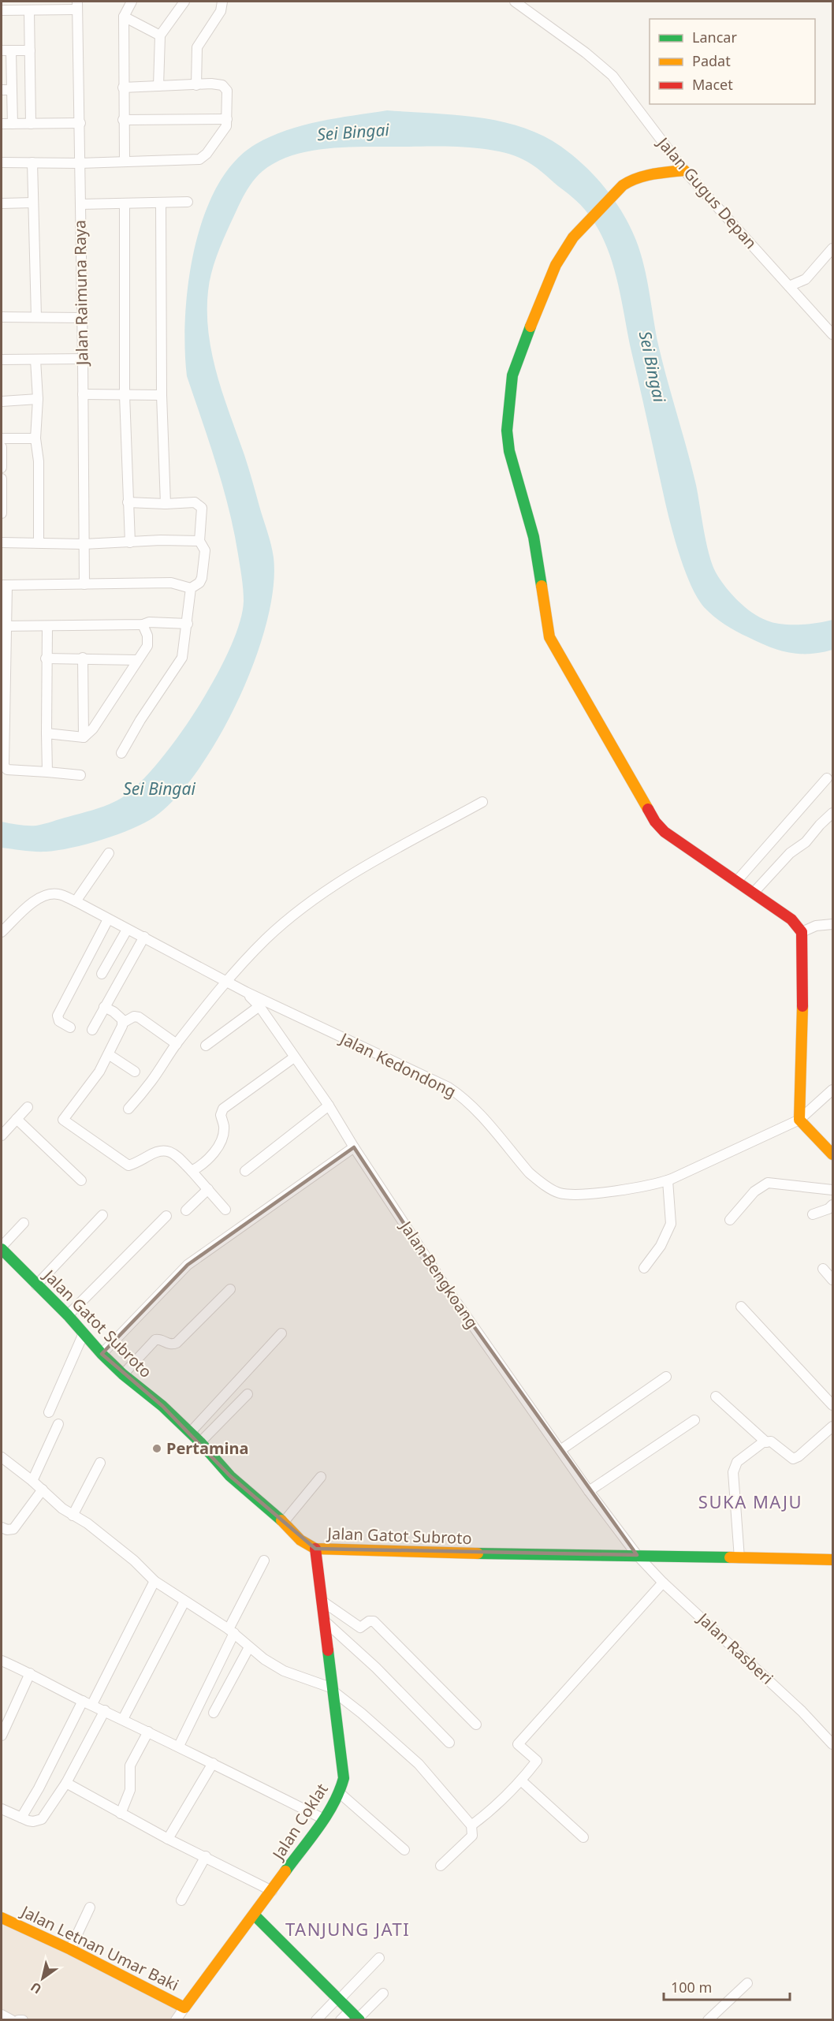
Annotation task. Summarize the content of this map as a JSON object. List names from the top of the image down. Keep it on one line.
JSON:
{"streets":{"street":["Jalan Gugus Depan","Jalan Raimuna Raya","Jalan Kedondong","Jalan Bengkoang","Jalan Gatot Subroto","Jalan Rasberi","Jalan Coklat","Jalan Letnan Umar Baki"]},"crossings":[["Jalan Kedondong","Jalan Bengkoang"],["Jalan Bengkoang","Jalan Gatot Subroto"],["Jalan Bengkoang","Jalan Rasberi"],["Jalan Gatot Subroto","Jalan Rasberi"],["Jalan Gatot Subroto","Jalan Coklat"],["Jalan Coklat","Jalan Letnan Umar Baki"]],"districts":["SUKA MAJU","TANJUNG JATI"],"water":["Sei Bingai"],"places":["Pertamina"],"legend":["Lancar","Padat","Macet"],"scale_bar":"100 m","north":"bottom left"}
